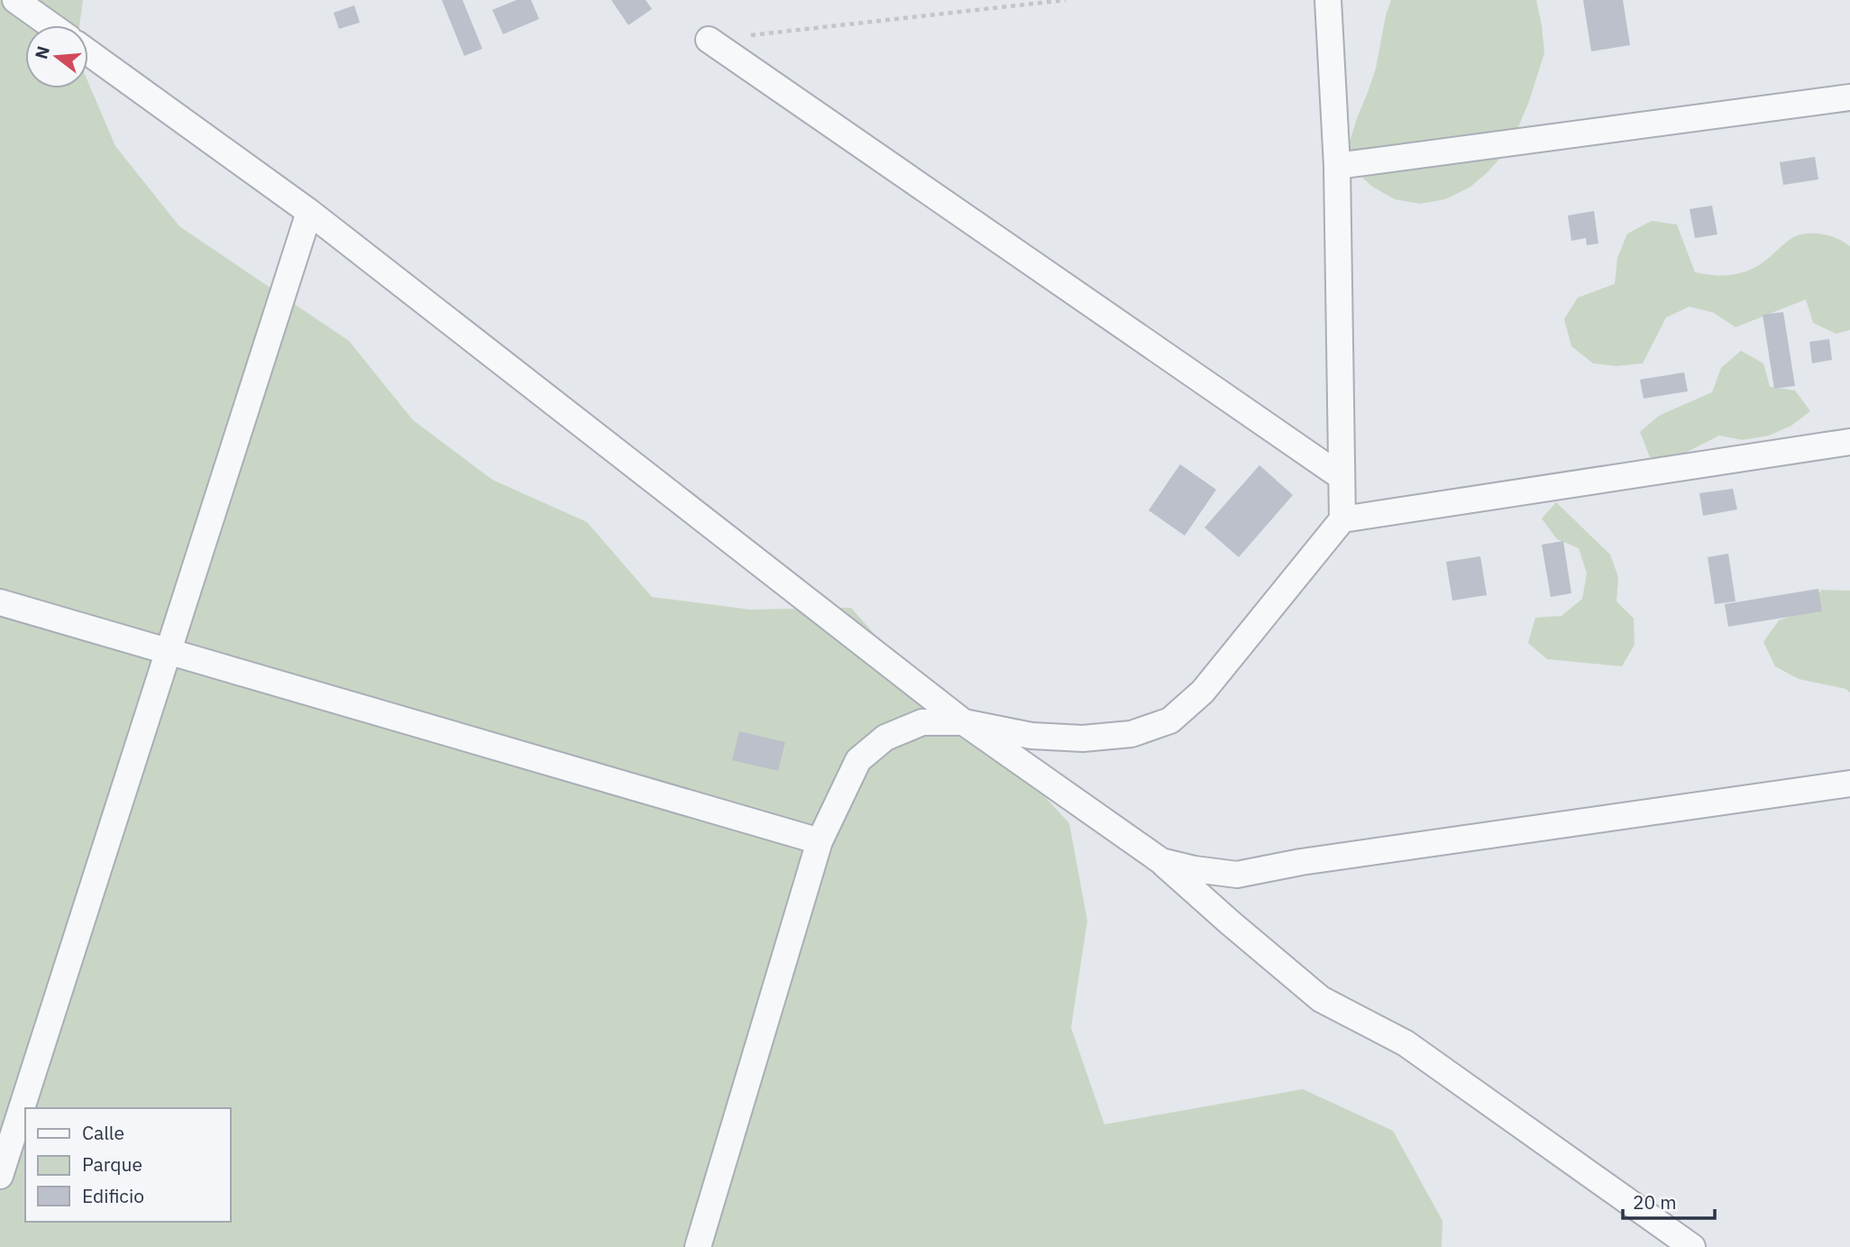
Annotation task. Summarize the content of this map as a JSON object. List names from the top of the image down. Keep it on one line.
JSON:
{"legend":["Calle","Parque","Edificio"],"scale_bar":"20 m","north":"left"}
